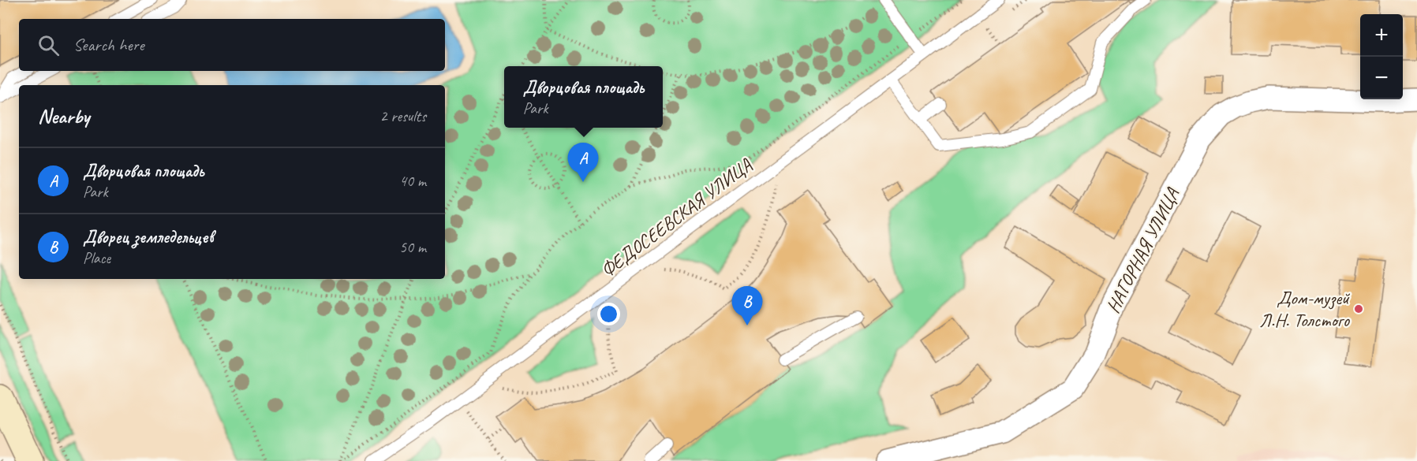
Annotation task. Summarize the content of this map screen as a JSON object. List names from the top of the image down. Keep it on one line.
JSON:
{"streets":{"street":["НАГОРНАЯ УЛИЦА"],"lane":["ФЕДОСЕЕВСКАЯ УЛИЦА"]},"places":["Дом-музей Л.Н. Толстого"],"page":{"map_buttons":["+","−"],"search":"Search here","popup":["Дворцовая площадь","Park"],"heading":["Nearby","2 results"],"pins":["A","B"],"list":[{"mark":"A","name":"Дворцовая площадь","note":"Park","value":"40 m"},{"mark":"B","name":"Дворец земледельцев","note":"Place","value":"50 m"}]}}
